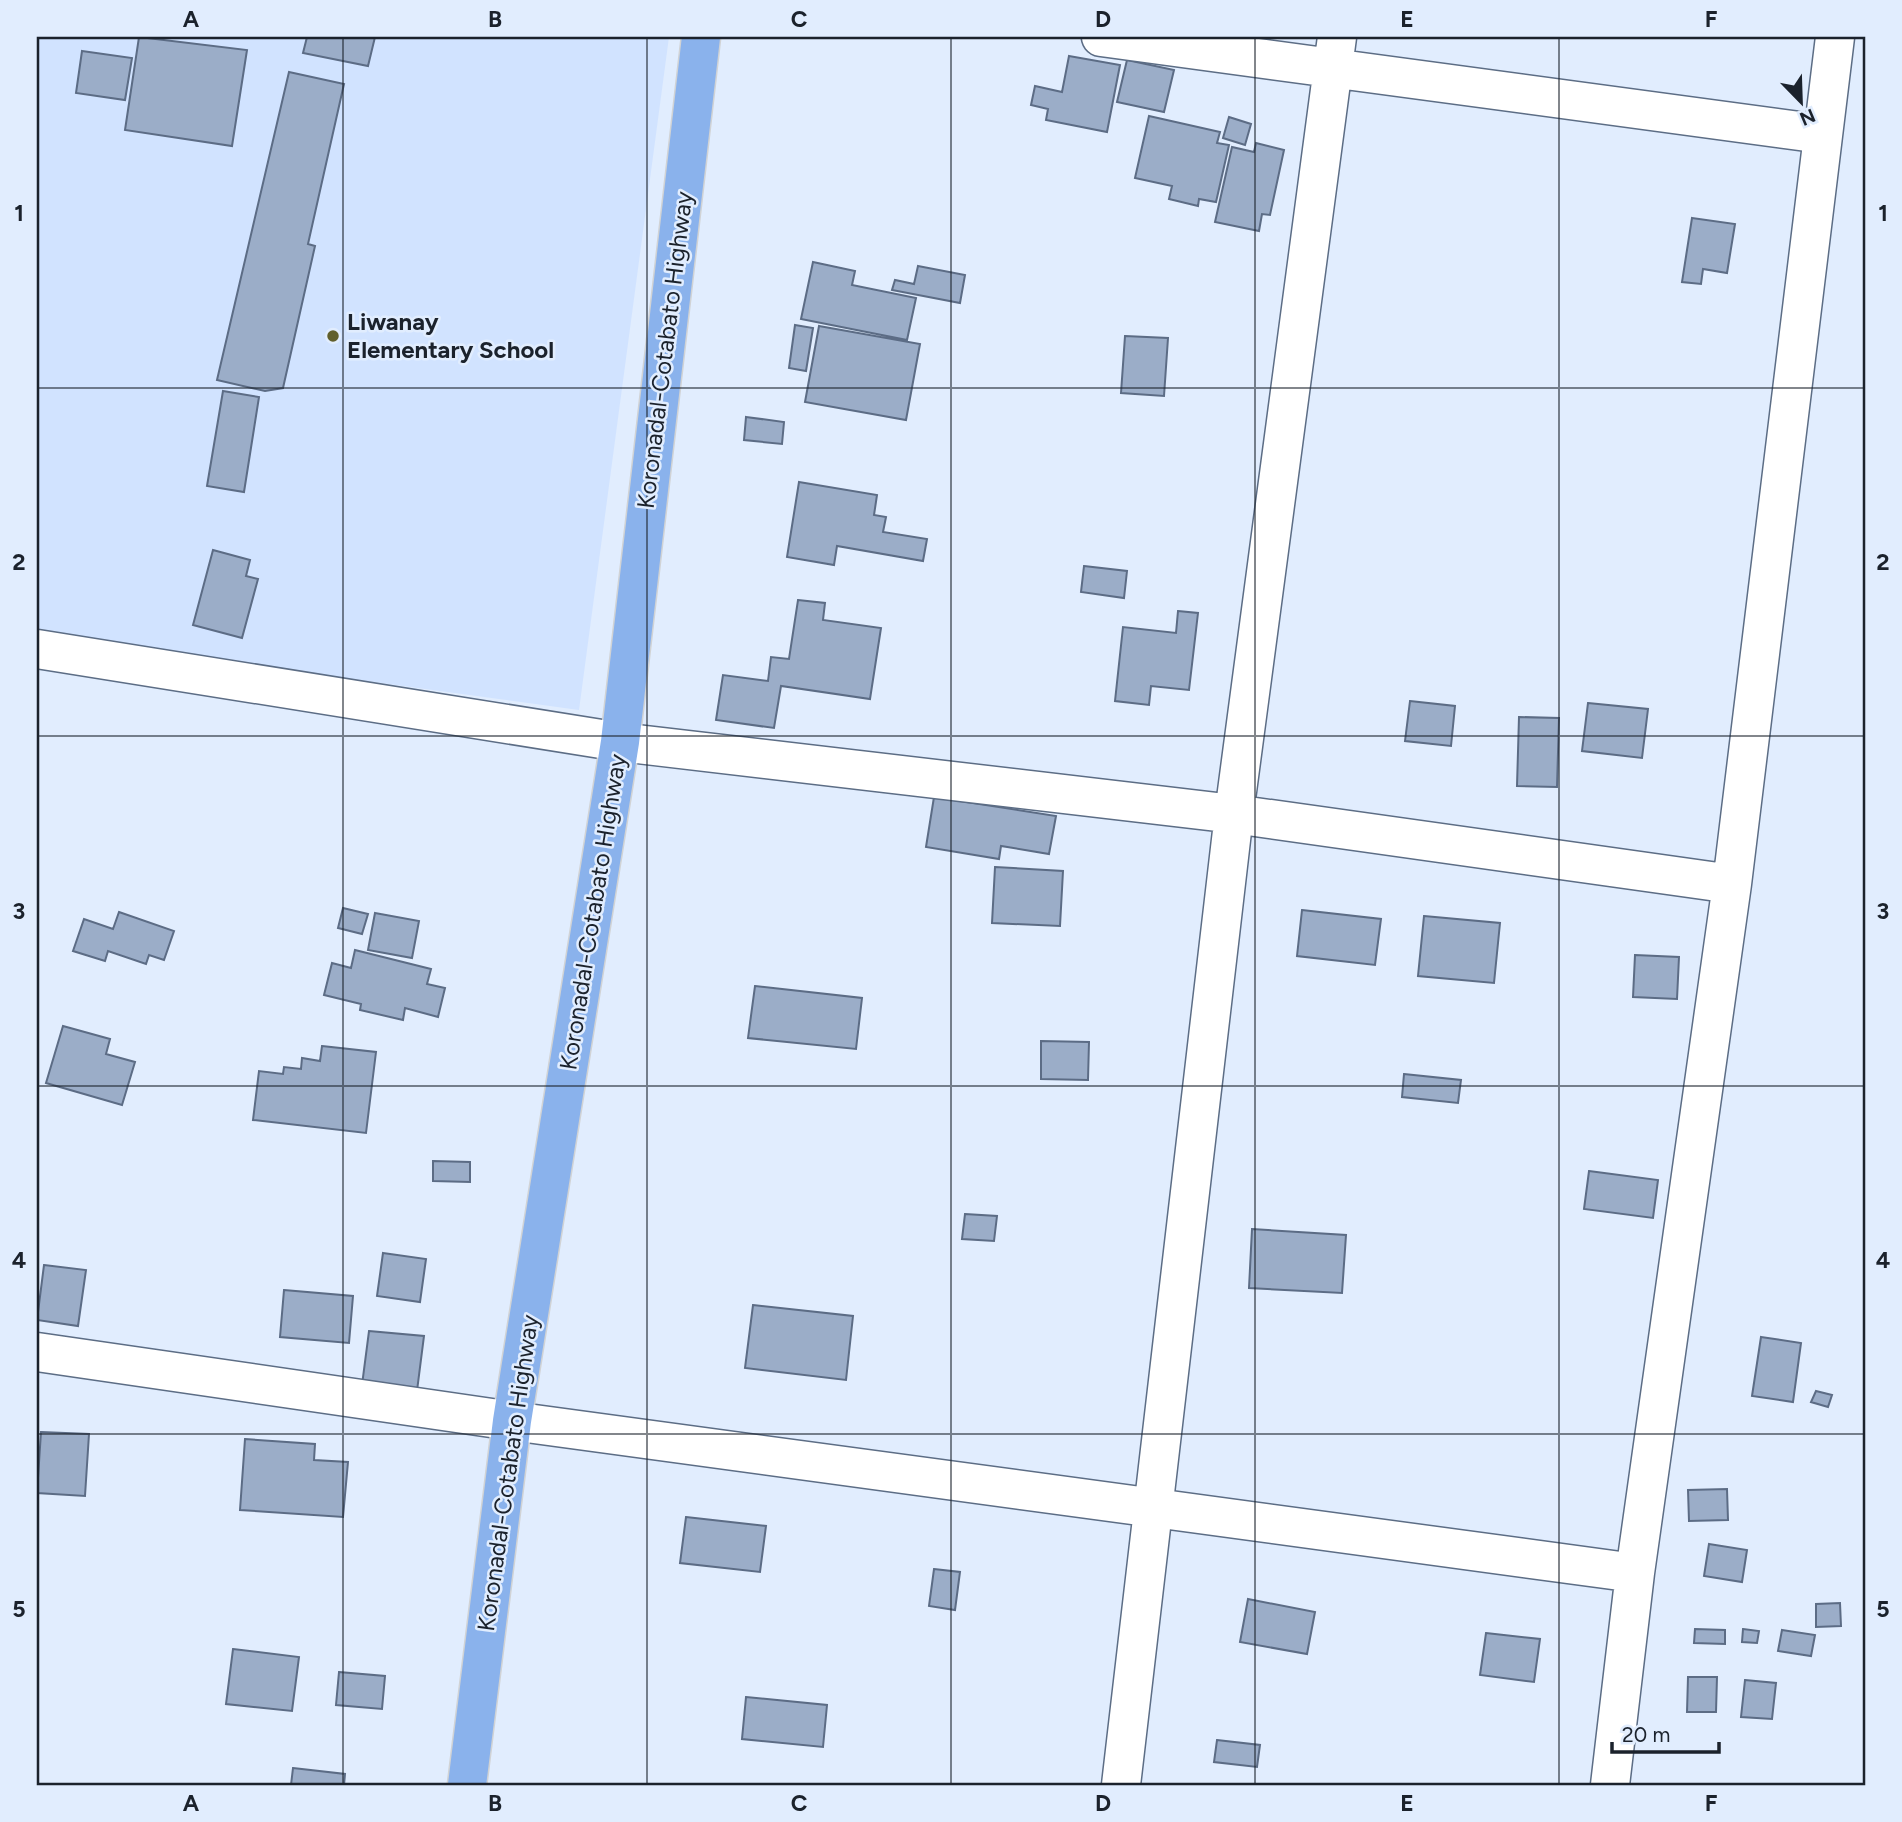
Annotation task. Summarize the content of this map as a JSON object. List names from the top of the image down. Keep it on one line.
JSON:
{"streets":{"highway":["Koronadal-Cotabato Highway"]},"places":["Liwanay Elementary School"],"scale_bar":"20 m","north":"bottom right","grid":{"columns":["A","B","C","D","E","F"],"rows":["1","2","3","4","5"]}}
